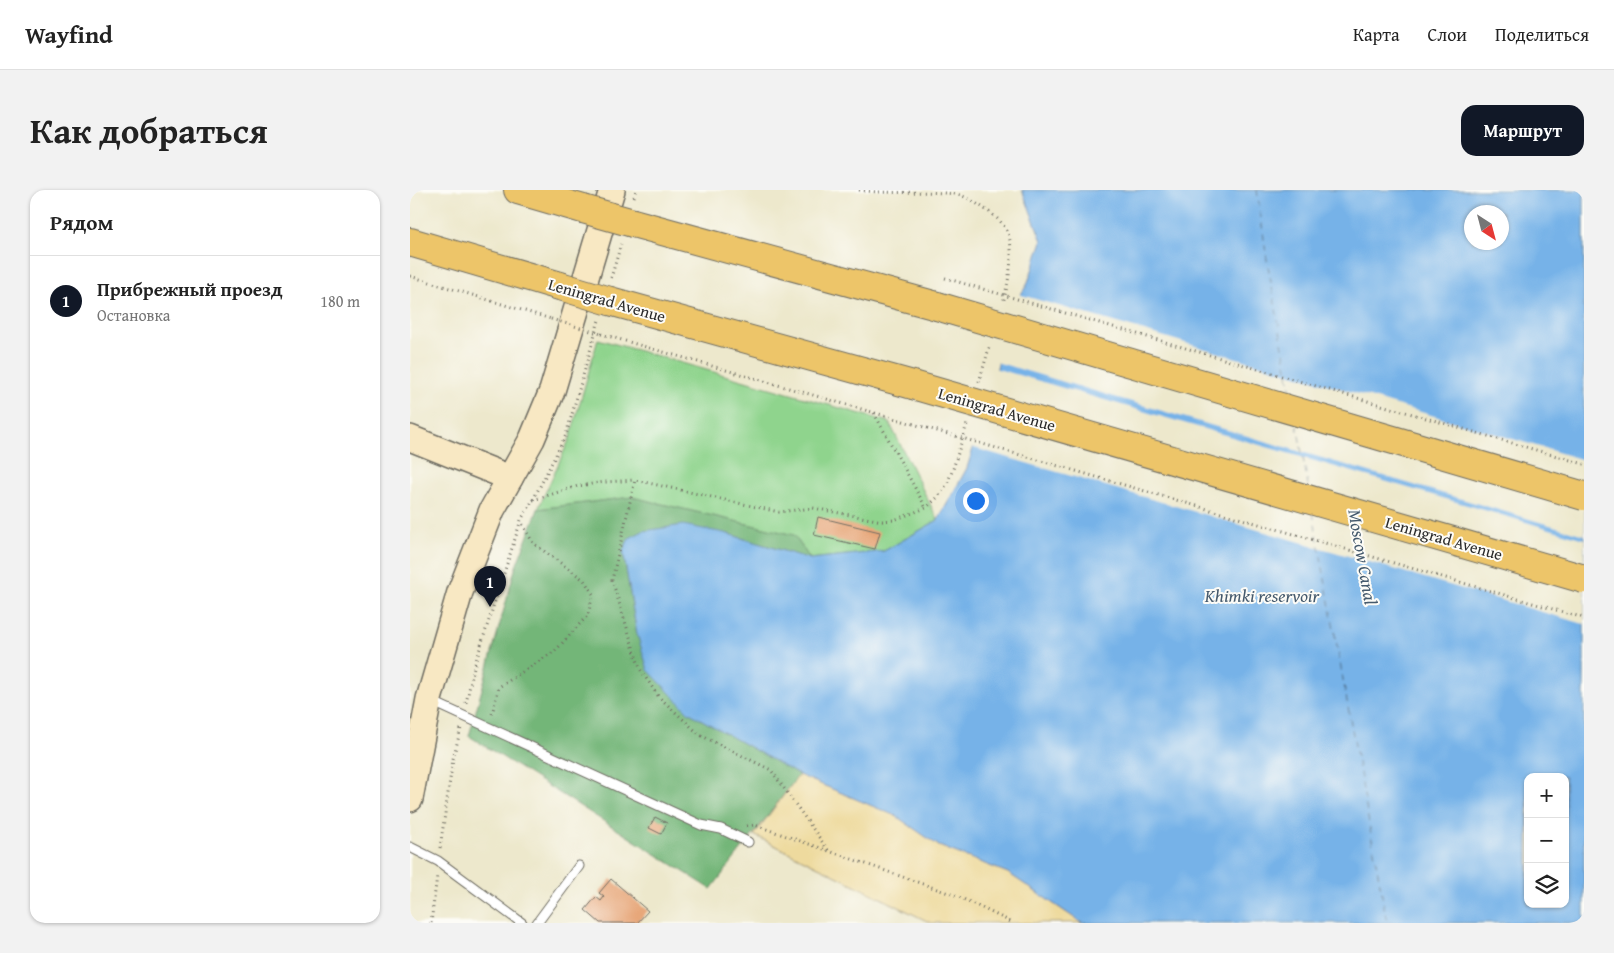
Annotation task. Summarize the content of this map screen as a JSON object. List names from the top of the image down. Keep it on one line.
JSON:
{"streets":{"main road":["Leningrad Avenue"]},"water":["Moscow Canal","Khimki reservoir"],"north":"bottom right","page":{"header":"Wayfind","nav":["Карта","Слои","Поделиться"],"title":"Как добраться","buttons":"Маршрут","heading":"Рядом","list":[{"mark":"1","name":"Прибрежный проезд","note":"Остановка","value":"180 m"}],"pins":"1","map_buttons":["+","−"]}}
